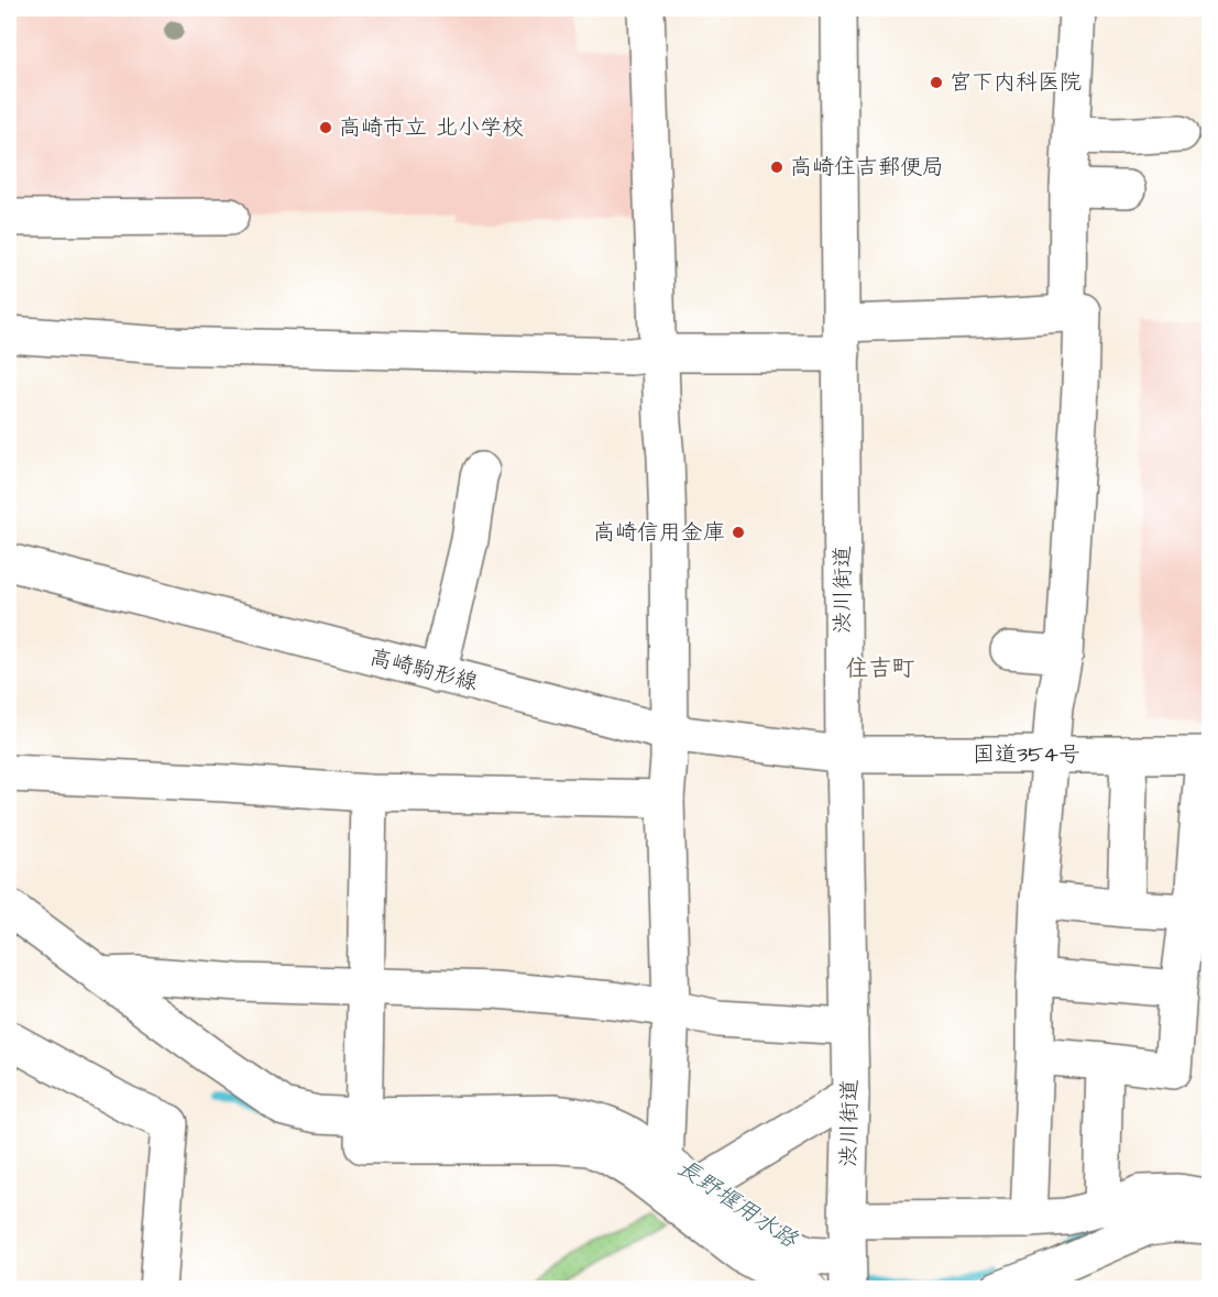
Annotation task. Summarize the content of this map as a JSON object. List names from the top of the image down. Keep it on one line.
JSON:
{"streets":{"main road":["渋川街道","高崎駒形線","国道354号"]},"crossings":[["渋川街道","高崎駒形線"],["渋川街道","国道354号"],["高崎駒形線","国道354号"]],"districts":["住吉町"],"water":["長野堰用水路"],"places":["宮下内科医院","高崎市立 北小学校","高崎住吉郵便局","高崎信用金庫"]}
